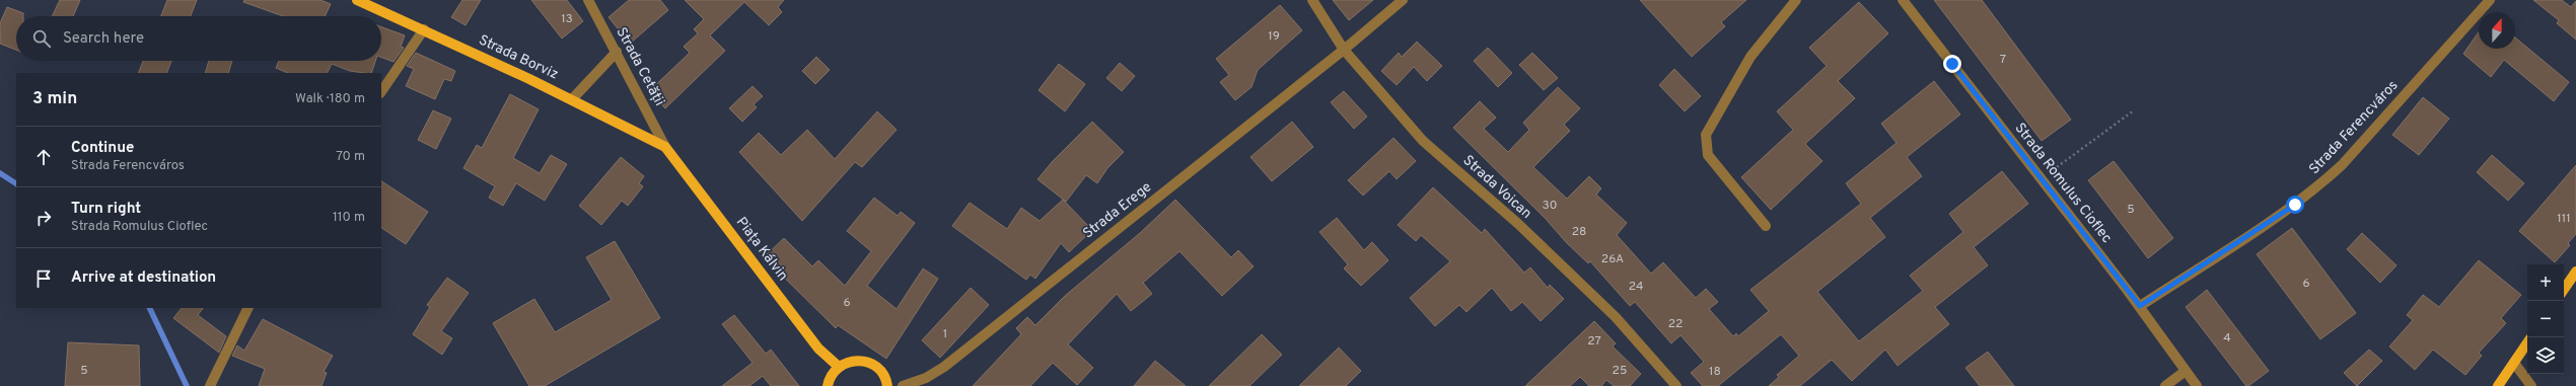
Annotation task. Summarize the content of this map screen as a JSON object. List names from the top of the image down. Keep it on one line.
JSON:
{"streets":{"main road":["Strada Borviz","Piața Kálvin"],"street":["Strada Cetății","Strada Ferencváros","Strada Romulus Cioflec","Strada Voican","Strada Erege"]},"crossings":[["Strada Borviz","Strada Cetății"],["Strada Borviz","Piața Kálvin"],["Strada Cetății","Piața Kálvin"],["Strada Ferencváros","Strada Romulus Cioflec"],["Strada Voican","Strada Erege"]],"house_numbers":["13","19","7","30","5","111","28","26A","6","24","6","22","1","4","27","5","25","18"],"north":"top","page":{"search":"Search here","heading":["3 min","Walk · 180 m"],"list":[["Continue","Strada Ferencváros","70 m"],["Turn right","Strada Romulus Cioflec","110 m"],"Arrive at destination"],"map_buttons":["+","−"]}}
